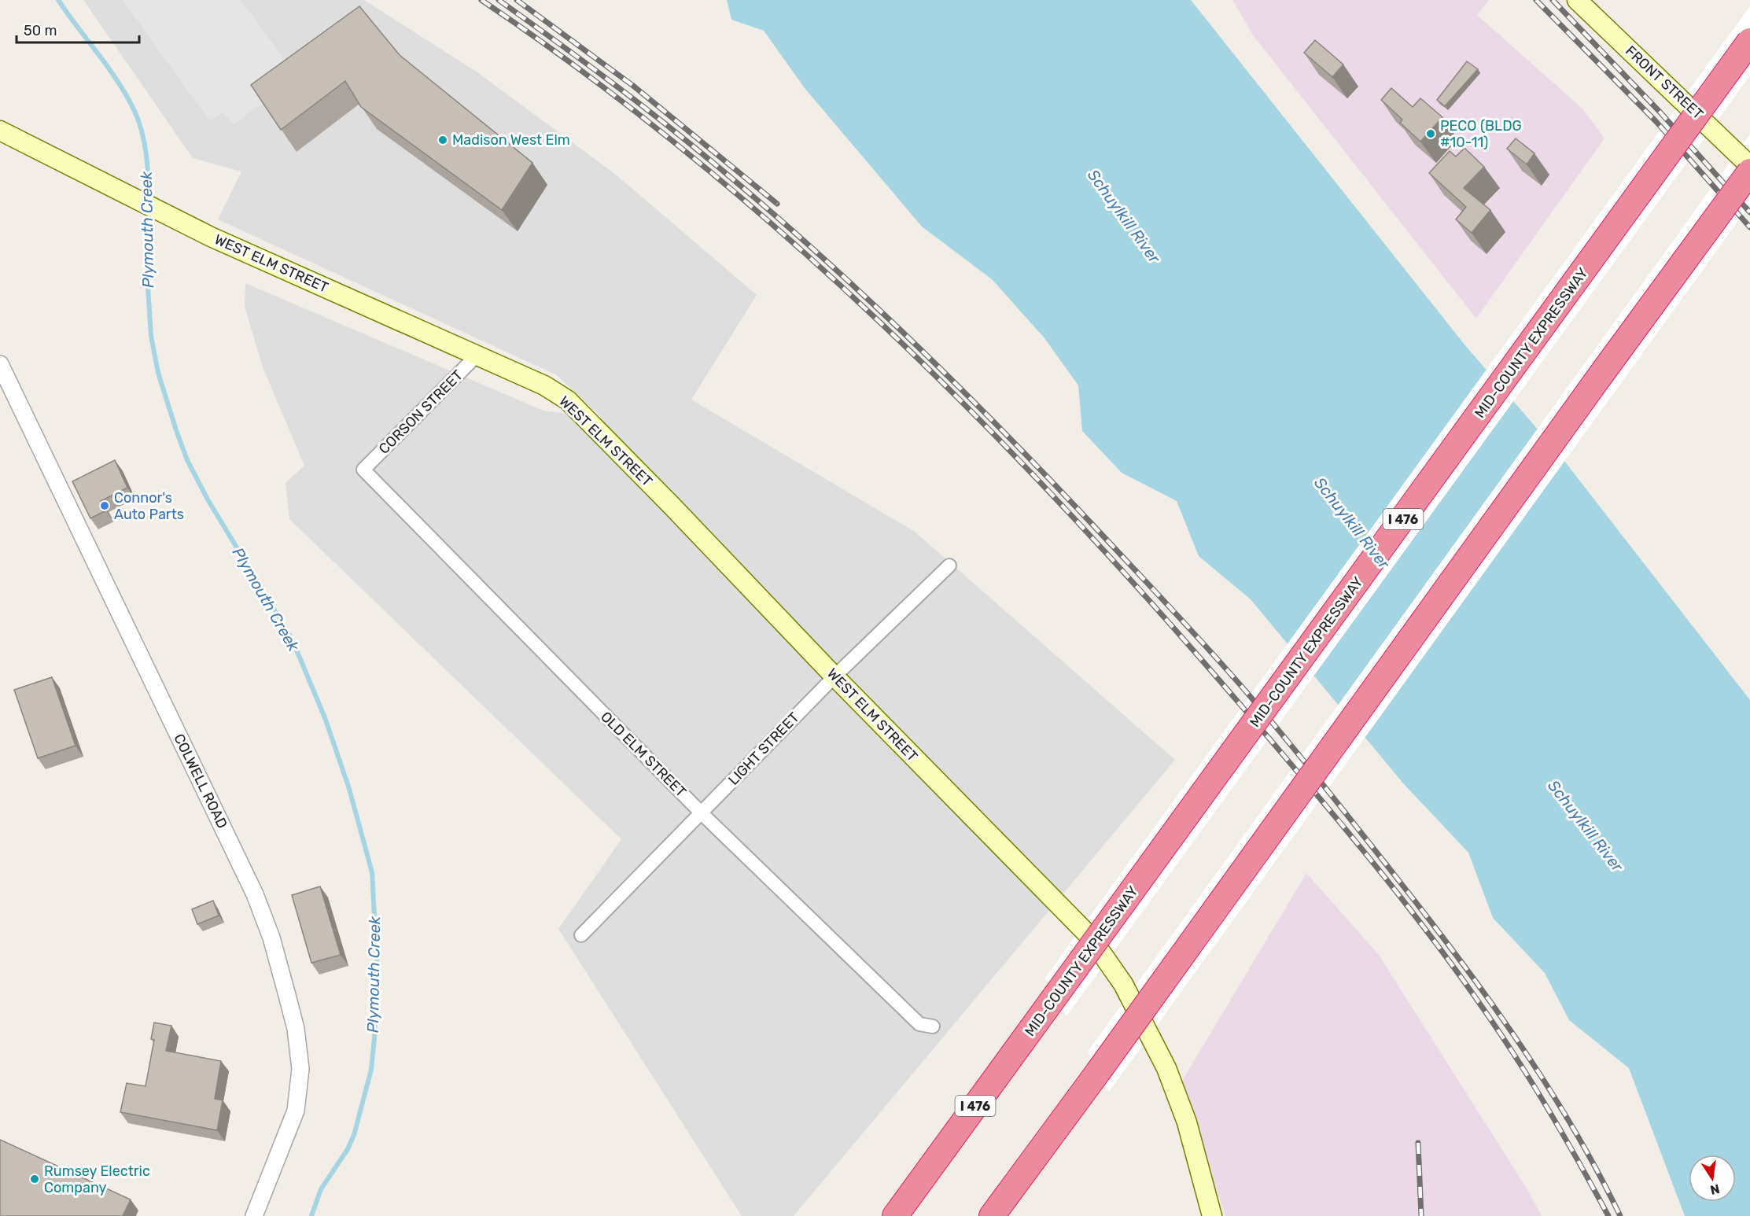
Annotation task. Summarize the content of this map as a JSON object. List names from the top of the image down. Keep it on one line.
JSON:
{"streets":{"highway":["MID-COUNTY EXPRESSWAY","I 476"],"main road":["FRONT STREET","WEST ELM STREET"],"street":["CORSON STREET","LIGHT STREET","OLD ELM STREET","COLWELL ROAD"]},"crossings":[["WEST ELM STREET","CORSON STREET"],["WEST ELM STREET","LIGHT STREET"],["CORSON STREET","OLD ELM STREET"],["LIGHT STREET","OLD ELM STREET"]],"water":["Schuylkill River","Plymouth Creek"],"places":["PECO (BLDG #10-11)","Madison West Elm","Connor's Auto Parts","Rumsey Electric Company"],"scale_bar":"50 m","north":"bottom"}
